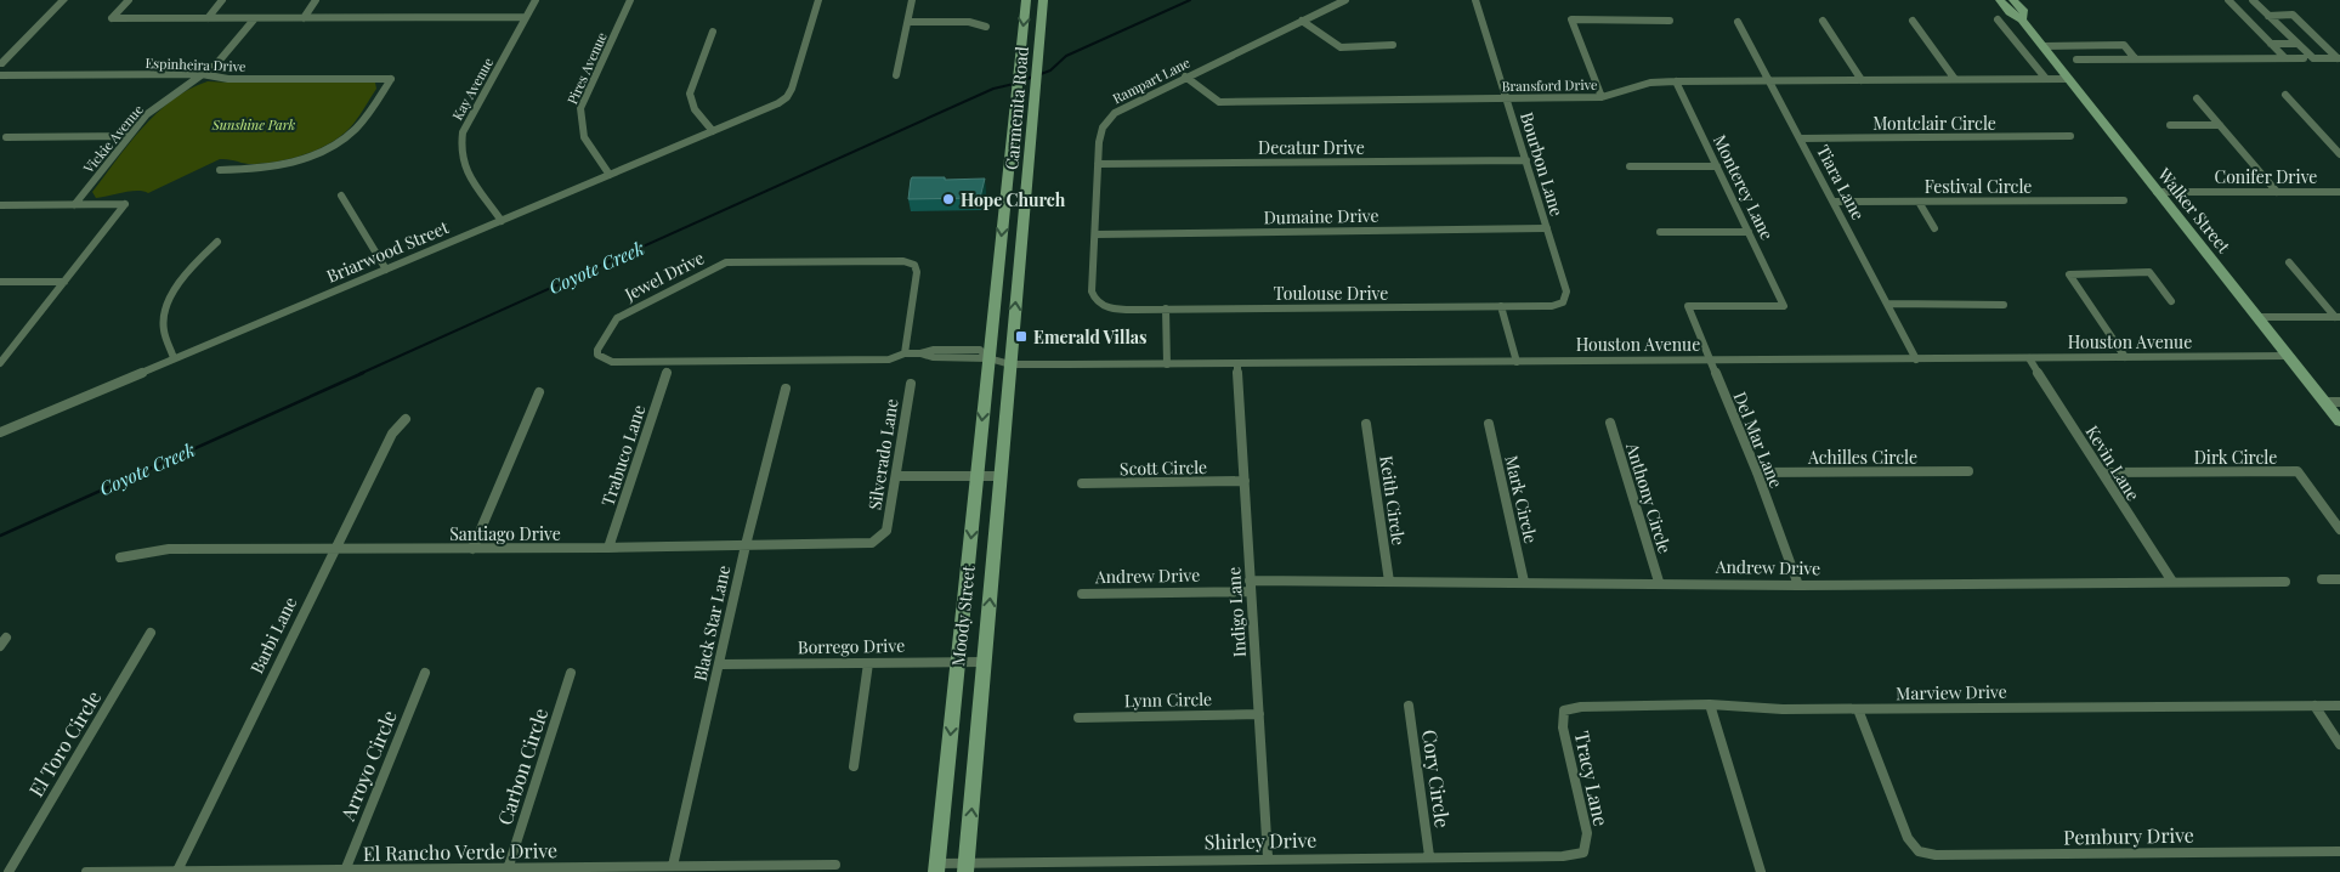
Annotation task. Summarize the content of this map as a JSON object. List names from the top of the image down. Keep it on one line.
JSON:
{"streets":{"main road":["Carmenita Road","Walker Street","Moody Street"],"street":["Espinheira Drive","Pires Avenue","Rampart Lane","Bransford Drive","Kay Avenue","Montclair Circle","Vickie Avenue","Decatur Drive","Bourbon Lane","Conifer Drive","Tiara Lane","Festival Circle","Monterey Lane","Dumaine Drive","Briarwood Street","Jewel Drive","Toulouse Drive","Houston Avenue","Del Mar Lane","Silverado Lane","Trabuco Lane","Achilles Circle","Dirk Circle","Kevin Lane","Scott Circle","Anthony Circle","Mark Circle","Keith Circle","Santiago Drive","Andrew Drive","Indigo Lane","Black Star Lane","Barbi Lane","Borrego Drive","Marview Drive","Lynn Circle","El Toro Circle","Arroyo Circle","Carbon Circle","Cory Circle","Tracy Lane","Pembury Drive","Shirley Drive","El Rancho Verde Drive"]},"crossings":[["Espinheira Drive","Vickie Avenue"],["Pires Avenue","Briarwood Street"],["Rampart Lane","Bransford Drive"],["Rampart Lane","Decatur Drive"],["Rampart Lane","Dumaine Drive"],["Rampart Lane","Toulouse Drive"],["Bransford Drive","Bourbon Lane"],["Bransford Drive","Tiara Lane"],["Bransford Drive","Monterey Lane"],["Bransford Drive","Walker Street"],["Kay Avenue","Briarwood Street"],["Carmenita Road","Jewel Drive"],["Carmenita Road","Houston Avenue"],["Carmenita Road","Moody Street"],["Montclair Circle","Tiara Lane"],["Decatur Drive","Bourbon Lane"],["Bourbon Lane","Dumaine Drive"],["Bourbon Lane","Toulouse Drive"],["Conifer Drive","Walker Street"],["Tiara Lane","Festival Circle"],["Tiara Lane","Houston Avenue"],["Monterey Lane","Del Mar Lane"],["Walker Street","Houston Avenue"],["Jewel Drive","Houston Avenue"],["Jewel Drive","Moody Street"],["Houston Avenue","Del Mar Lane"],["Houston Avenue","Kevin Lane"],["Houston Avenue","Indigo Lane"],["Houston Avenue","Moody Street"],["Del Mar Lane","Achilles Circle"],["Del Mar Lane","Andrew Drive"],["Silverado Lane","Santiago Drive"],["Trabuco Lane","Santiago Drive"],["Dirk Circle","Kevin Lane"],["Kevin Lane","Andrew Drive"],["Scott Circle","Indigo Lane"],["Anthony Circle","Andrew Drive"],["Mark Circle","Andrew Drive"],["Keith Circle","Andrew Drive"],["Santiago Drive","Black Star Lane"],["Santiago Drive","Barbi Lane"],["Andrew Drive","Indigo Lane"],["Indigo Lane","Lynn Circle"],["Indigo Lane","Shirley Drive"],["Moody Street","Borrego Drive"],["Moody Street","Shirley Drive"],["Black Star Lane","Borrego Drive"],["Black Star Lane","El Rancho Verde Drive"],["Barbi Lane","El Rancho Verde Drive"],["Marview Drive","Tracy Lane"],["Marview Drive","Pembury Drive"],["Arroyo Circle","El Rancho Verde Drive"],["Carbon Circle","El Rancho Verde Drive"],["Cory Circle","Shirley Drive"],["Tracy Lane","Shirley Drive"]],"water":["Coyote Creek"],"parks":["Sunshine Park"],"places":{"other":["Hope Church"],"transit":["Emerald Villas"]}}
